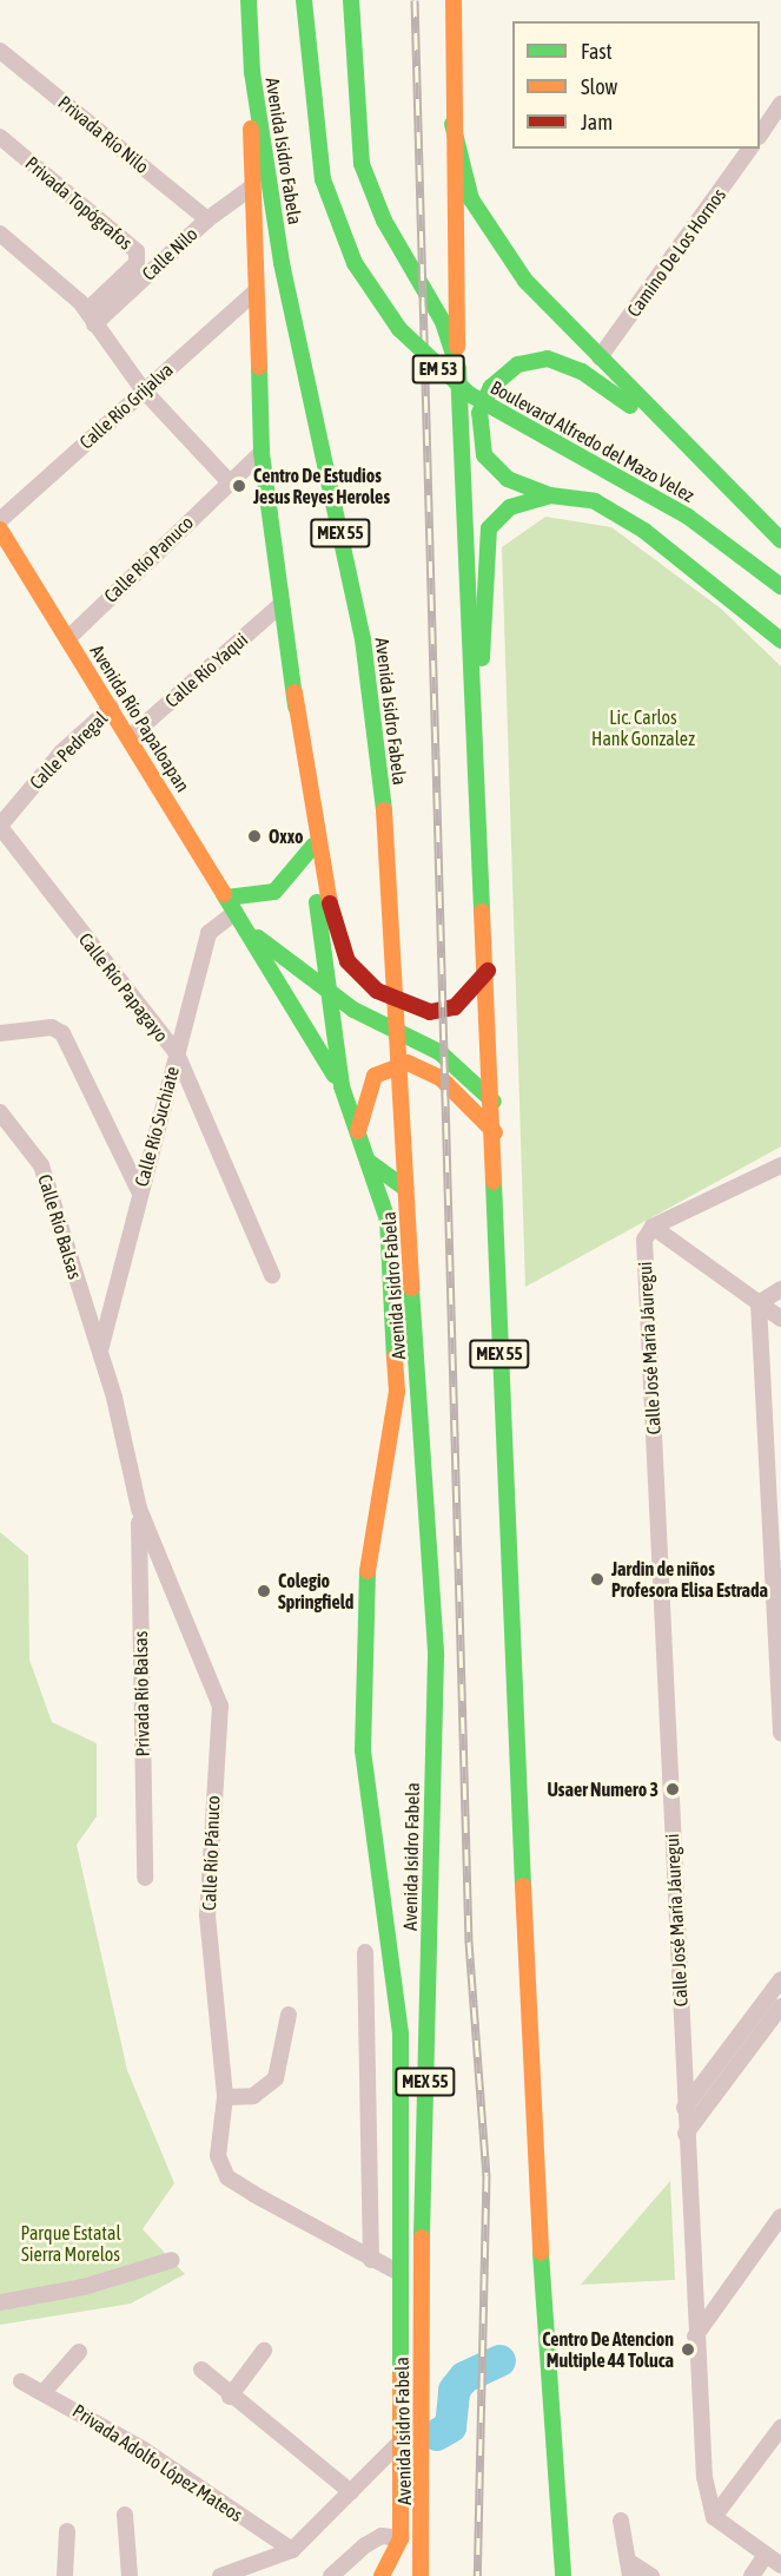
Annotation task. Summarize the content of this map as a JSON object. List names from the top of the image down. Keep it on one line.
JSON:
{"streets":{"main road":["Avenida Isidro Fabela","EM 53","Boulevard Alfredo del Mazo Velez","MEX 55","Avenida Río Papaloapan"],"street":["Privada Río Nilo","Privada Topógrafos","Camino De Los Hornos","Calle Nilo","Calle Río Grijalva","Calle Río Panuco","Calle Río Yaqui","Calle Pedregal","Calle Río Papagayo","Calle Río Suchiate","Calle Río Balsas","Calle José María Jáuregui","Privada Río Balsas","Calle Río Pánuco","Privada Adolfo López Mateos"]},"crossings":[["Privada Río Nilo","Calle Nilo"],["Avenida Isidro Fabela","Calle Nilo"],["Avenida Isidro Fabela","Calle Río Grijalva"],["Avenida Isidro Fabela","MEX 55"],["Avenida Isidro Fabela","Calle Río Panuco"],["Avenida Isidro Fabela","Calle Río Yaqui"],["Avenida Isidro Fabela","Avenida Río Papaloapan"],["Avenida Isidro Fabela","Calle Río Pánuco"],["Privada Topógrafos","Calle Nilo"],["Camino De Los Hornos","Boulevard Alfredo del Mazo Velez"],["MEX 55","Avenida Río Papaloapan"],["Calle Río Panuco","Avenida Río Papaloapan"],["Calle Río Yaqui","Avenida Río Papaloapan"],["Avenida Río Papaloapan","Calle Pedregal"],["Avenida Río Papaloapan","Calle Río Suchiate"],["Calle Pedregal","Calle Río Papagayo"],["Calle Río Papagayo","Calle Río Suchiate"],["Calle Río Suchiate","Calle Río Balsas"],["Calle Río Suchiate","Calle Río Pánuco"],["Calle Río Balsas","Calle Río Pánuco"],["Privada Río Balsas","Calle Río Pánuco"]],"parks":["Lic. Carlos Hank Gonzalez","Parque Estatal Sierra Morelos"],"places":["Centro De Estudios Jesus Reyes Heroles","Oxxo","Jardin de niños Profesora Elisa Estrada","Colegio Springfield","Usaer Numero 3","Centro De Atencion Multiple 44 Toluca"],"legend":["Fast","Slow","Jam"]}
